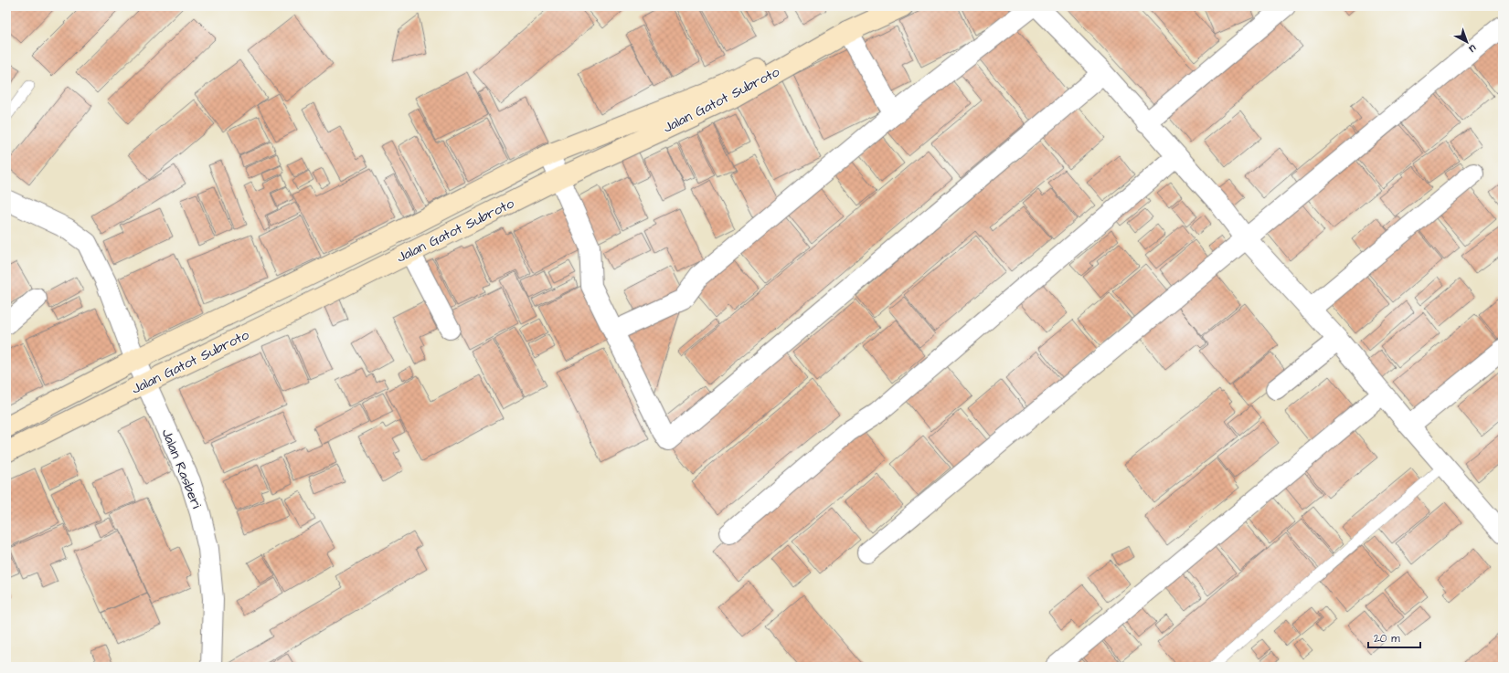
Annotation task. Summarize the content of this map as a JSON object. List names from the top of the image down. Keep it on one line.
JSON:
{"streets":{"main road":["Jalan Gatot Subroto"],"street":["Jalan Rasberi"]},"crossings":[["Jalan Gatot Subroto","Jalan Rasberi"]],"scale_bar":"20 m","north":"bottom right"}
